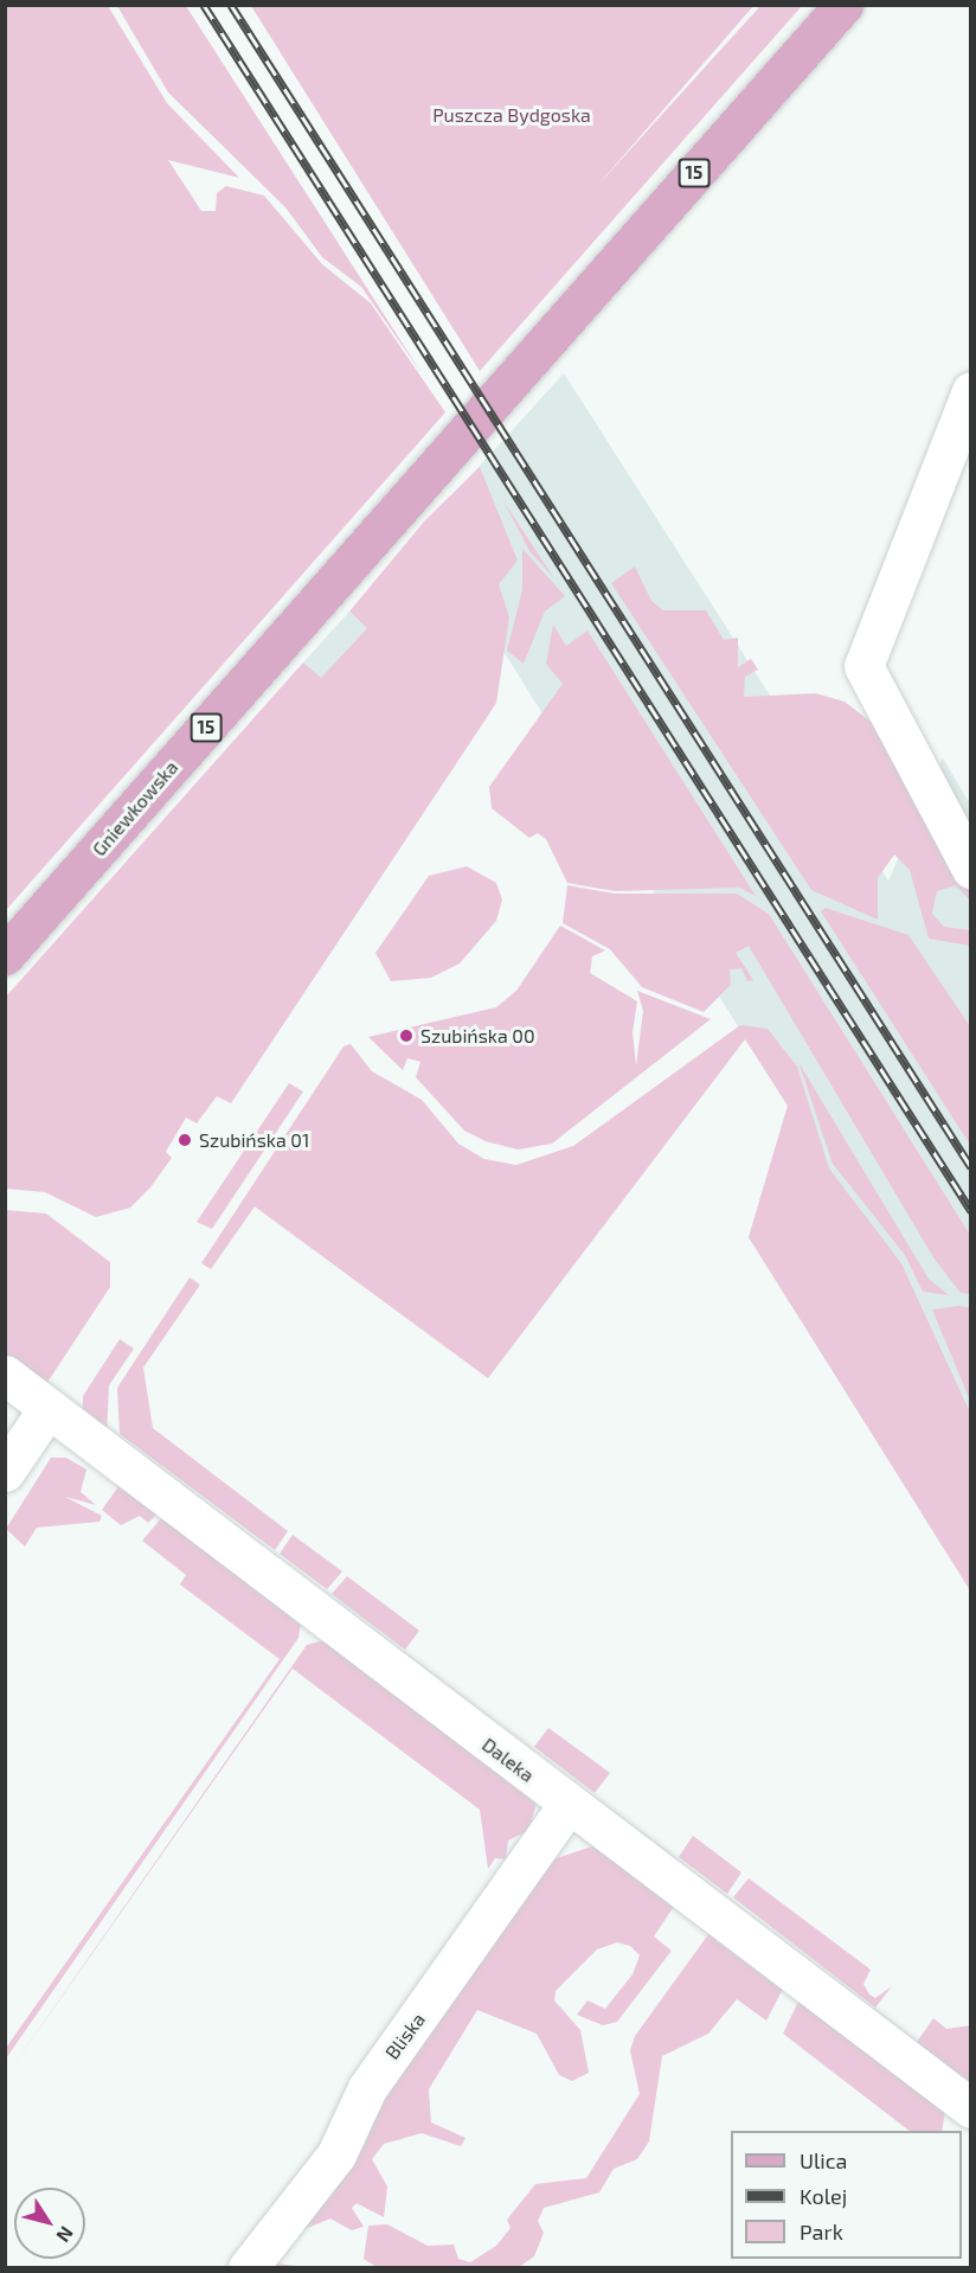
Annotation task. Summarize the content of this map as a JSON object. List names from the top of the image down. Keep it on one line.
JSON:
{"streets":{"main road":["15","Gniewkowska"],"street":["Daleka","Bliska"]},"crossings":[["Daleka","Bliska"]],"parks":["Puszcza Bydgoska"],"places":["Szubińska 00","Szubińska 01"],"legend":["Ulica","Kolej","Park"],"north":"bottom right"}
